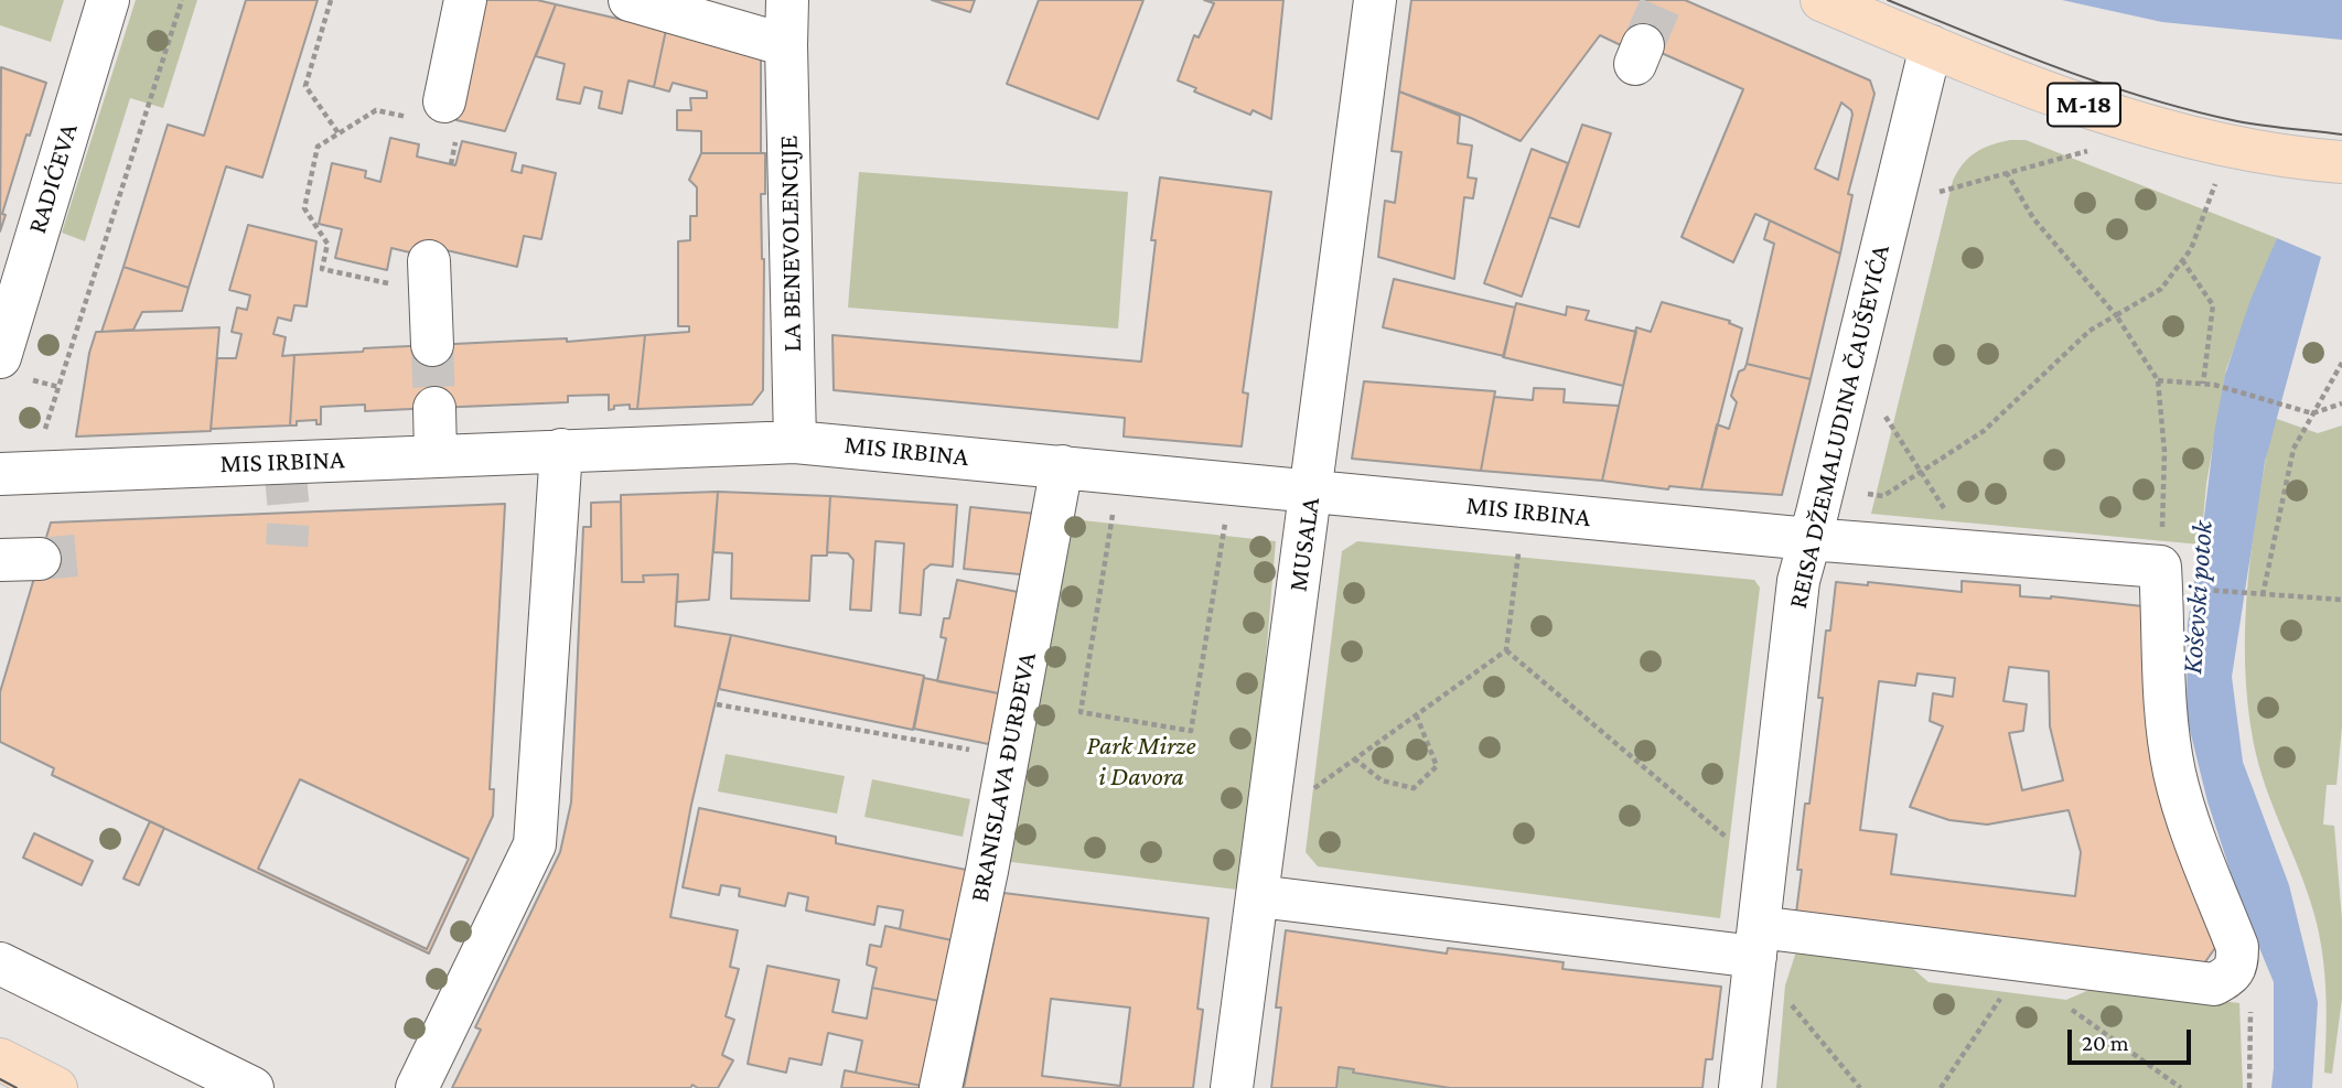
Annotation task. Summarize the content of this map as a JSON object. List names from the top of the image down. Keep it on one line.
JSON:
{"streets":{"main road":["M-18"],"street":["RADIĆEVA","LA BENEVOLENCIJE","REISA DŽEMALUDINA ČAUŠEVIĆA","MIS IRBINA","MUSALA","BRANISLAVA ĐURĐEVA"]},"crossings":[["M-18","REISA DŽEMALUDINA ČAUŠEVIĆA"],["LA BENEVOLENCIJE","MIS IRBINA"],["REISA DŽEMALUDINA ČAUŠEVIĆA","MIS IRBINA"],["MIS IRBINA","MUSALA"],["MIS IRBINA","BRANISLAVA ĐURĐEVA"]],"water":["Koševski potok"],"parks":["Park Mirze i Davora"],"scale_bar":"20 m"}
